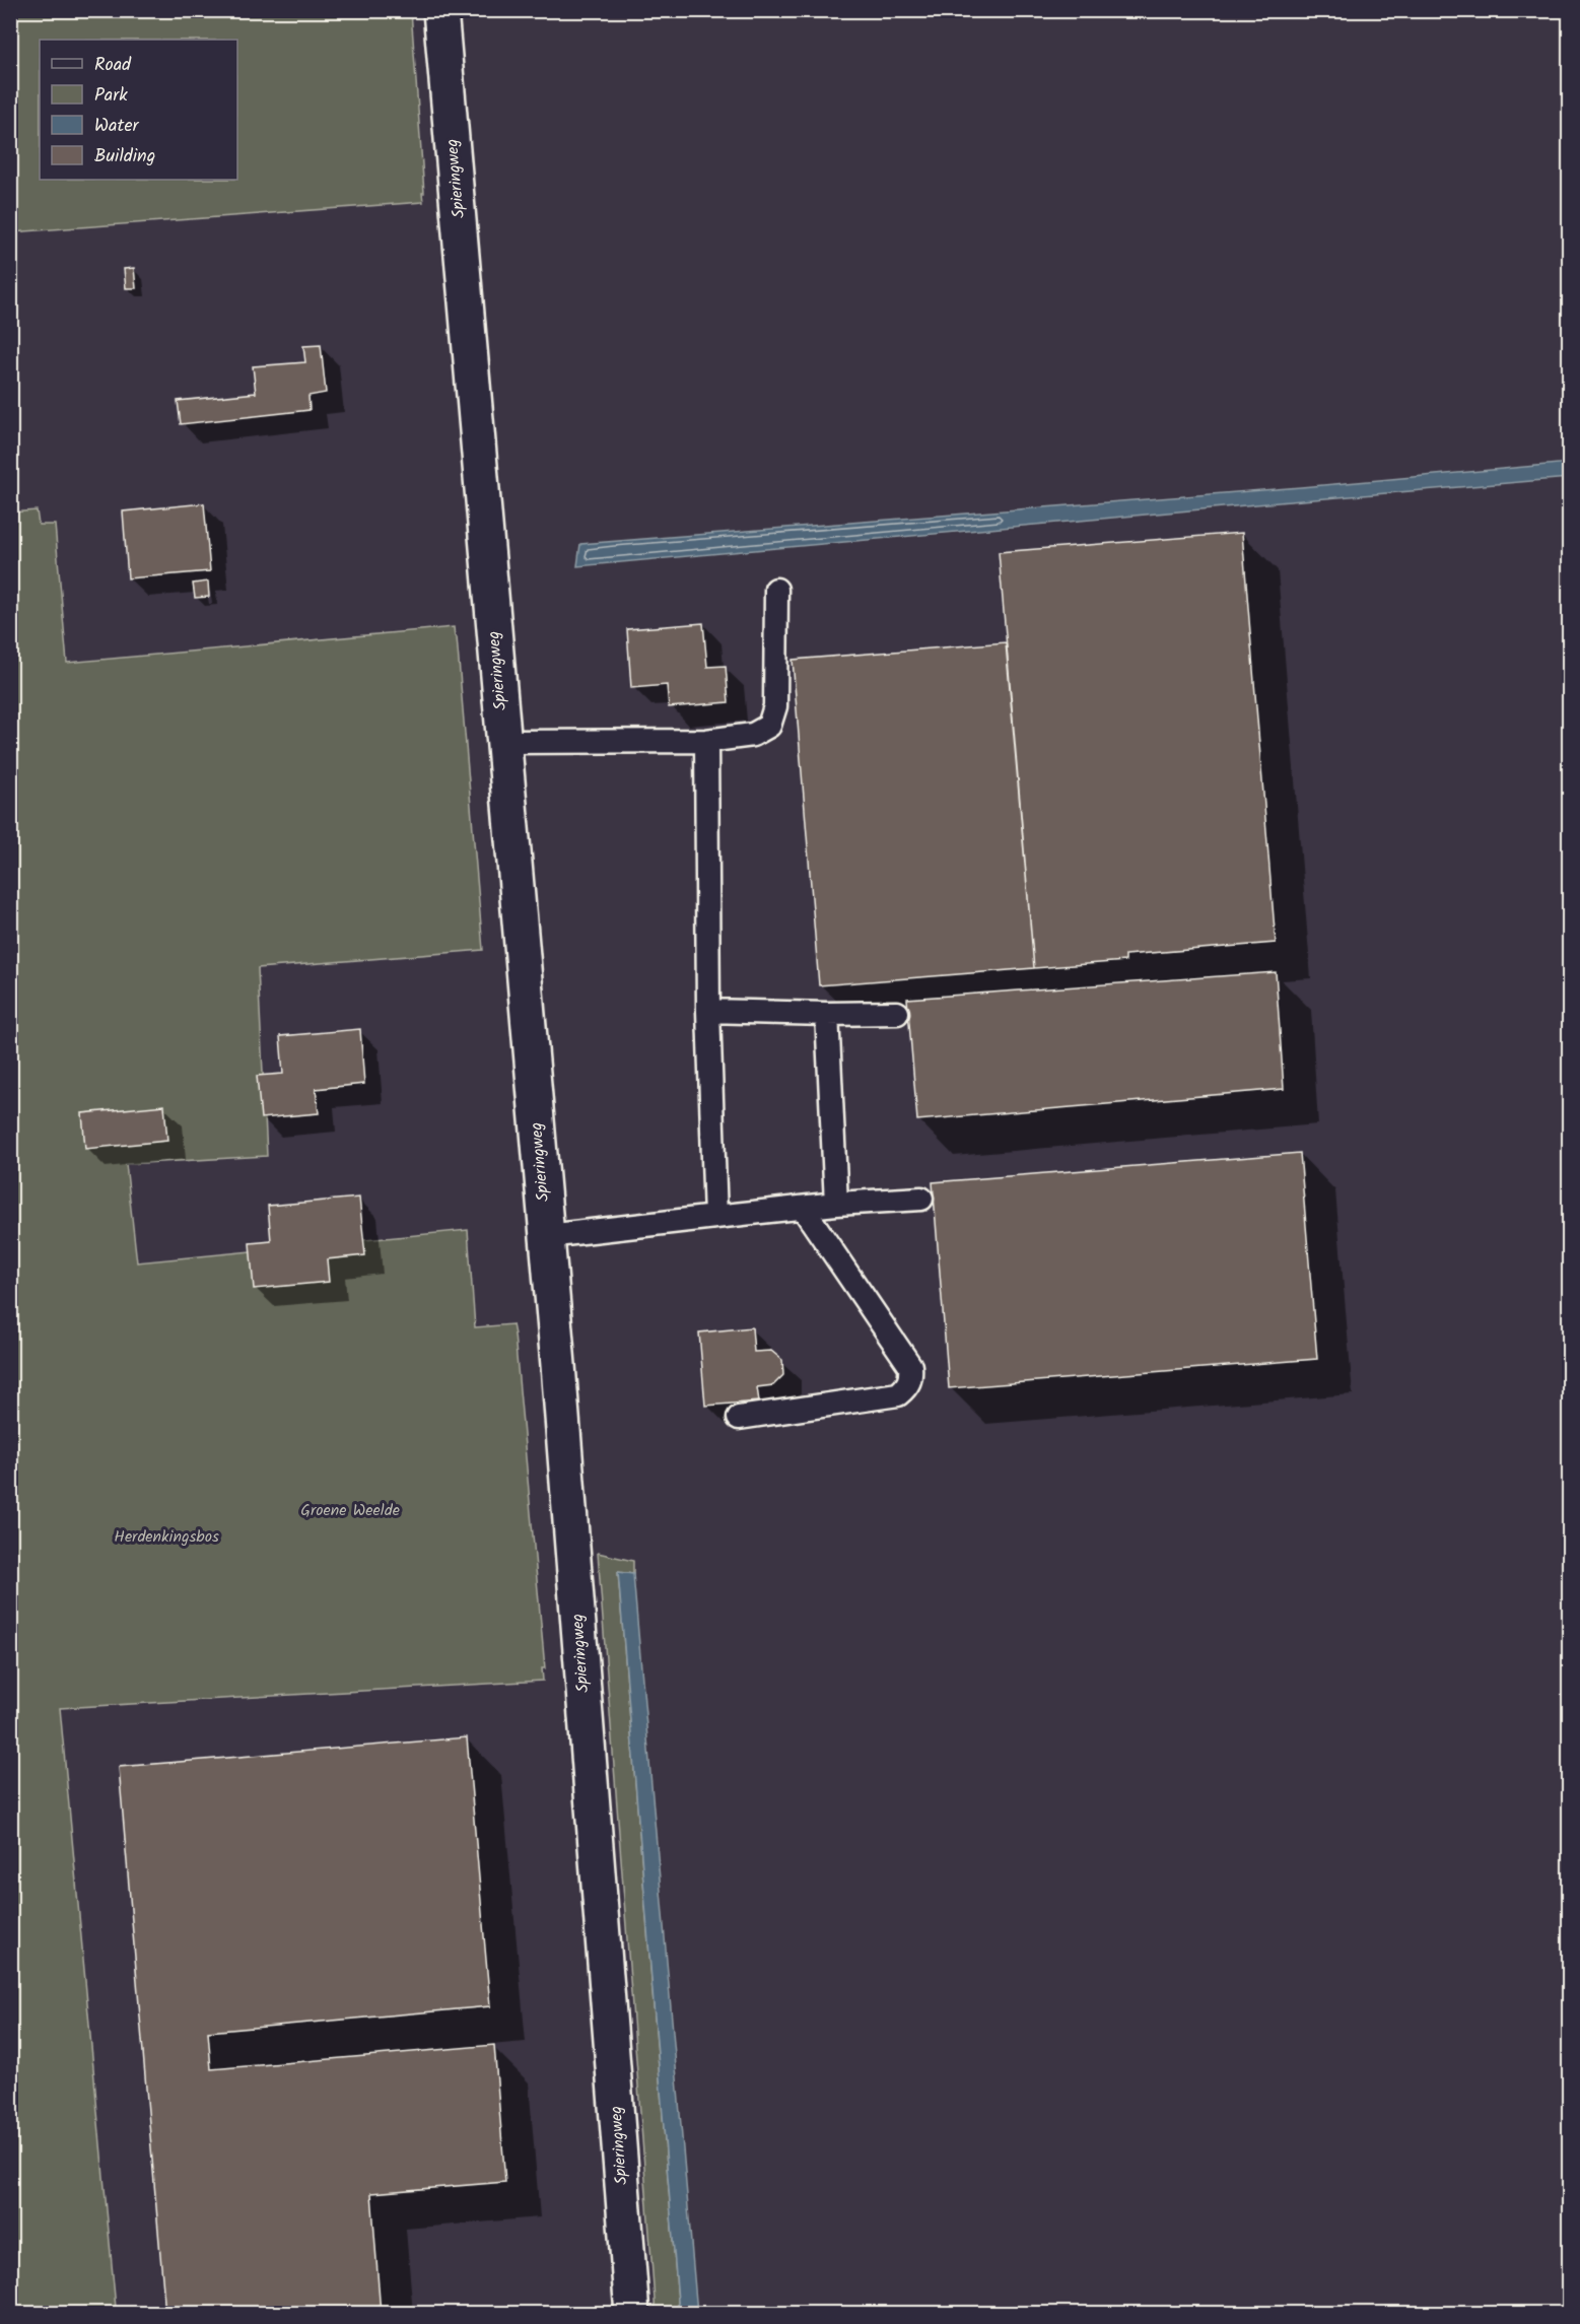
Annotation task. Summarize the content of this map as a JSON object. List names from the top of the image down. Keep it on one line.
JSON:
{"streets":{"street":["Spieringweg"]},"parks":["Groene Weelde","Herdenkingsbos"],"legend":["Road","Park","Water","Building"]}
